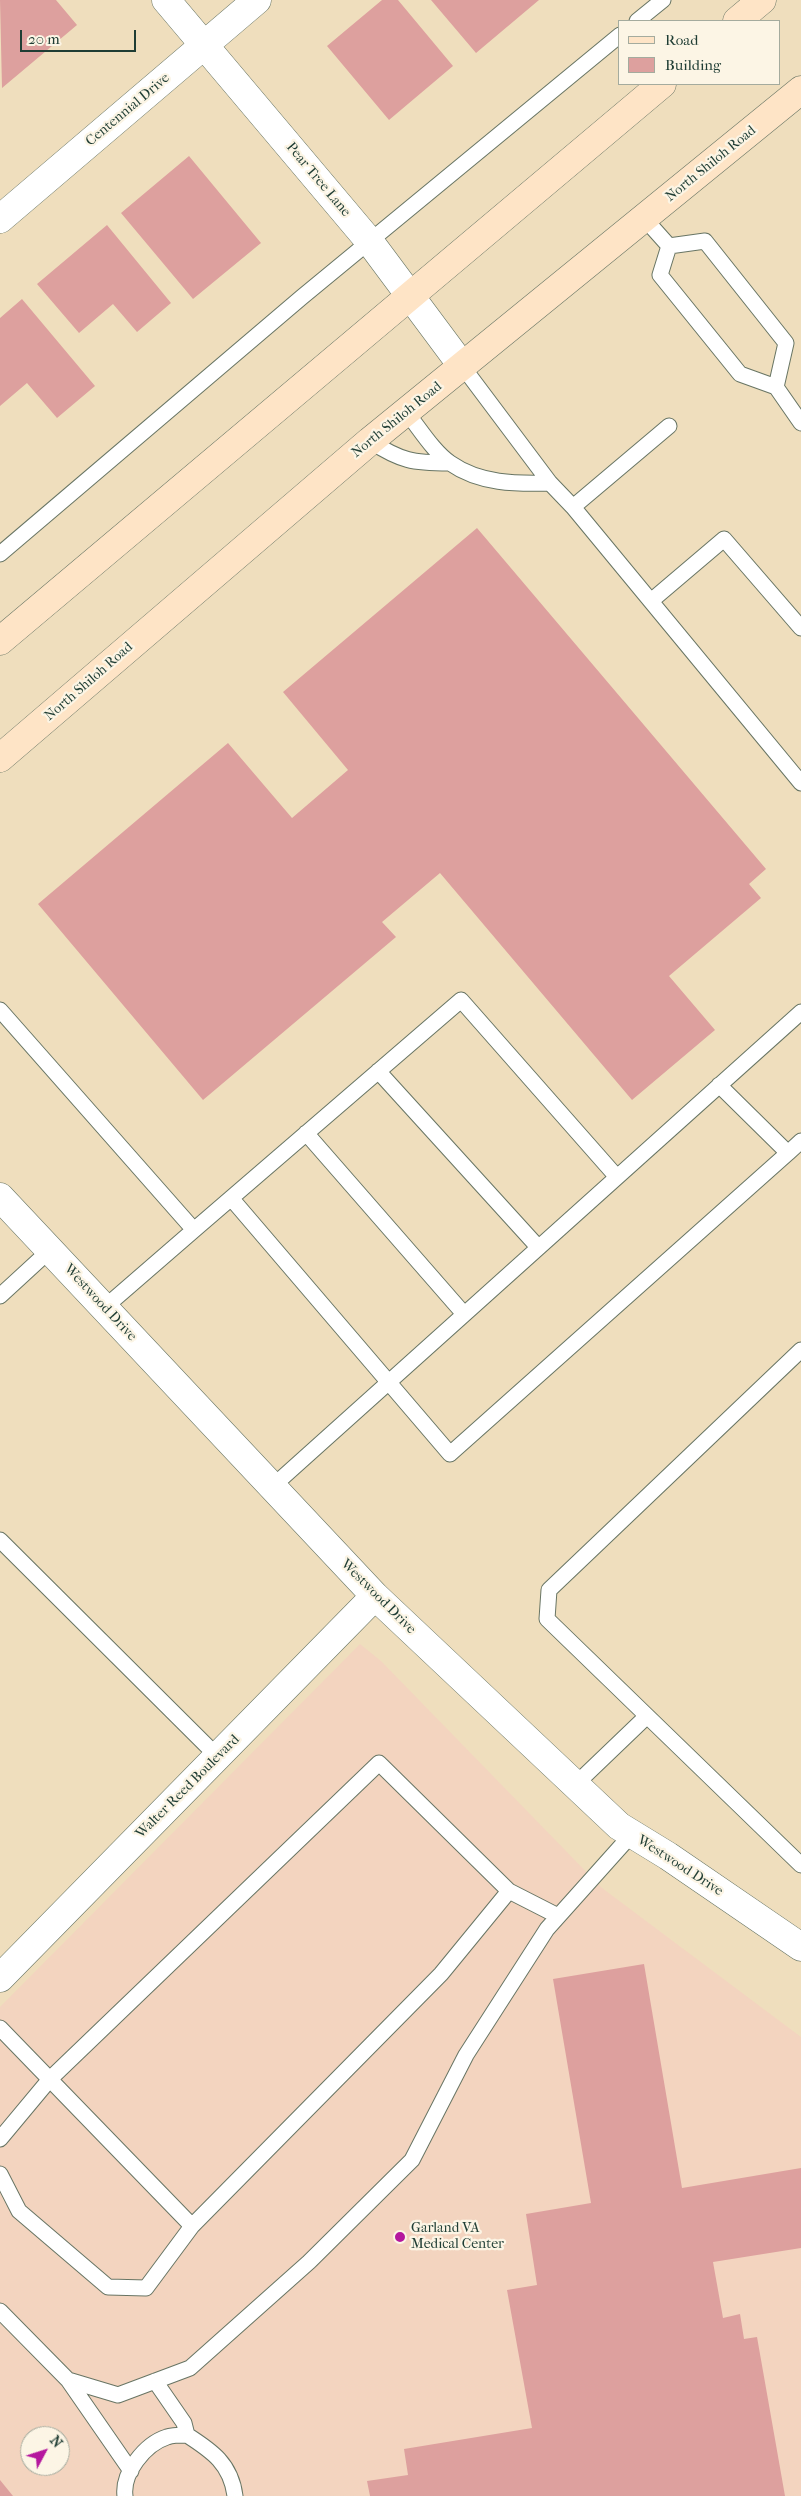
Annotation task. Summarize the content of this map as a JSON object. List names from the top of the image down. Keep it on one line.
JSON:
{"streets":{"main road":["North Shiloh Road"],"street":["Centennial Drive","Pear Tree Lane","Westwood Drive","Walter Reed Boulevard"]},"crossings":[["Centennial Drive","Pear Tree Lane"],["North Shiloh Road","Pear Tree Lane"],["Westwood Drive","Walter Reed Boulevard"]],"places":["Garland VA Medical Center"],"legend":["Road","Building"],"scale_bar":"20 m","north":"top right"}
